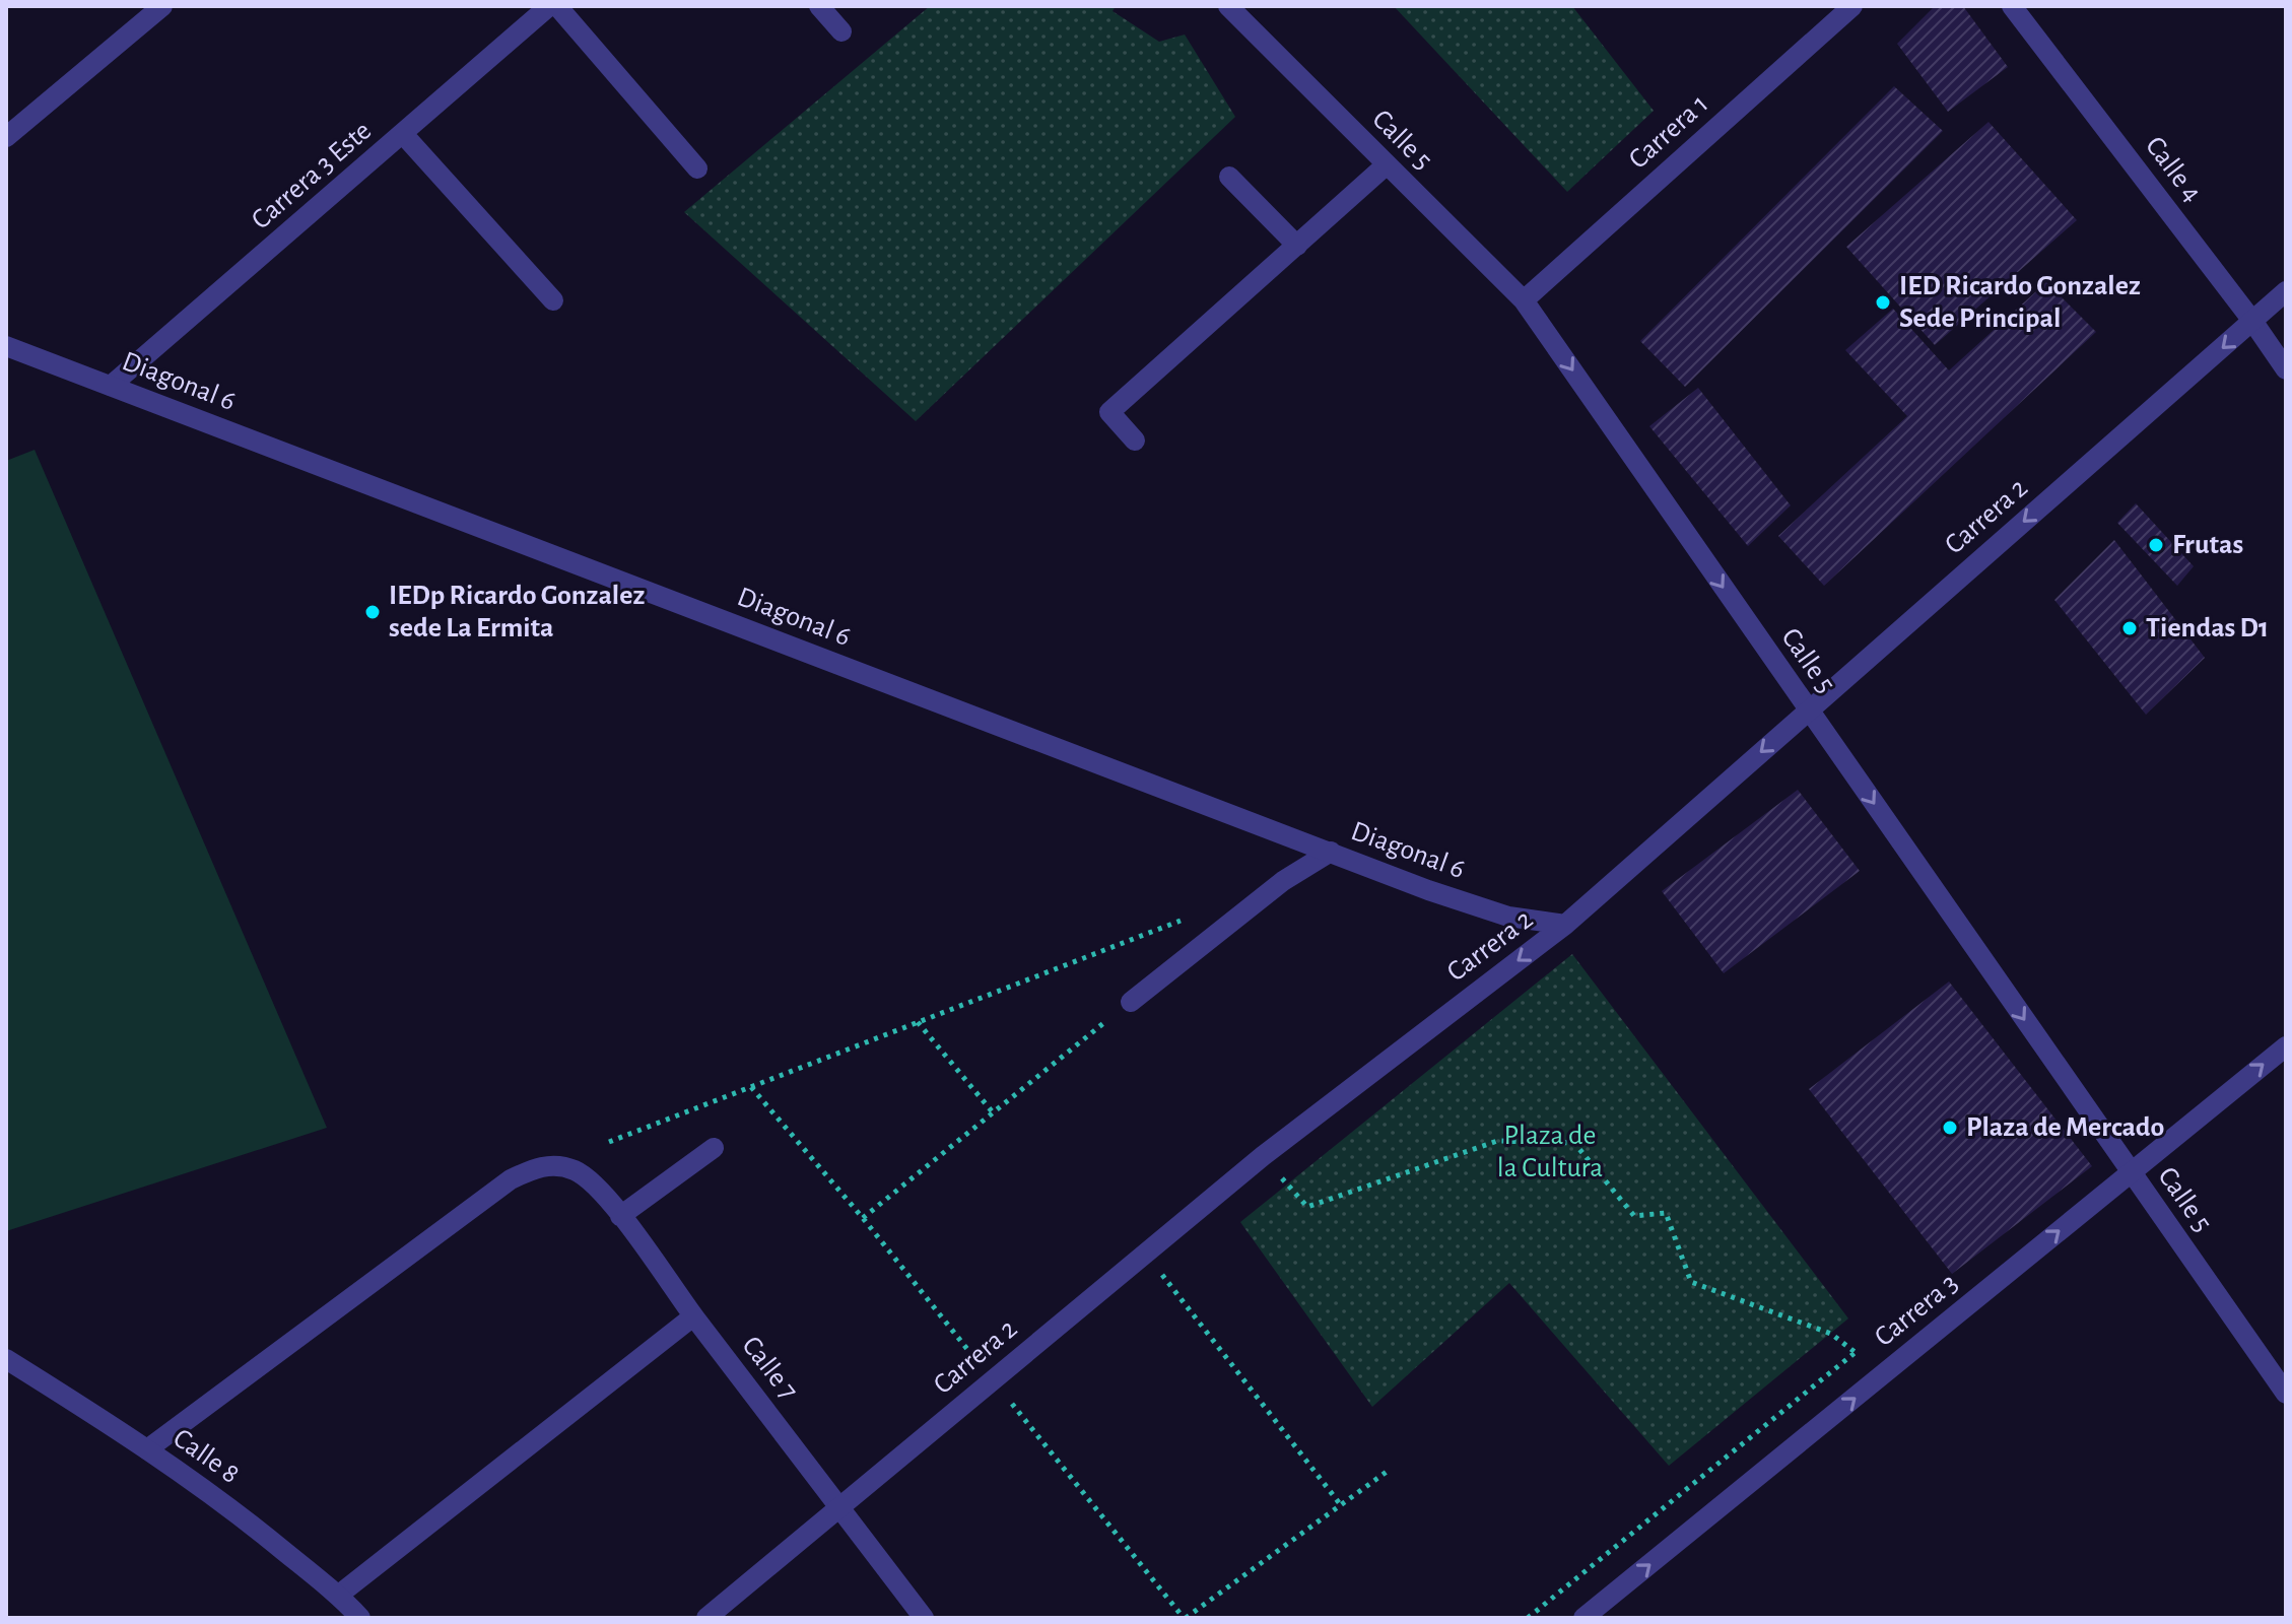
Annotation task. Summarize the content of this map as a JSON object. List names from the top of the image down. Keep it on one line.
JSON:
{"streets":{"street":["Carrera 1","Calle 5","Calle 4","Carrera 3 Este","Diagonal 6","Carrera 2","Carrera 3","Calle 7","Calle 8"]},"crossings":[["Carrera 1","Calle 5"],["Calle 5","Carrera 2"],["Calle 5","Carrera 3"],["Calle 4","Carrera 2"],["Carrera 3 Este","Diagonal 6"],["Diagonal 6","Carrera 2"],["Carrera 2","Calle 7"],["Calle 7","Calle 8"]],"one_way":["Calle 5","Carrera 2","Carrera 3"],"parks":["Plaza de la Cultura"],"places":["IED Ricardo Gonzalez Sede Principal","Frutas","IEDp Ricardo Gonzalez sede La Ermita","Tiendas D1","Plaza de Mercado"]}
